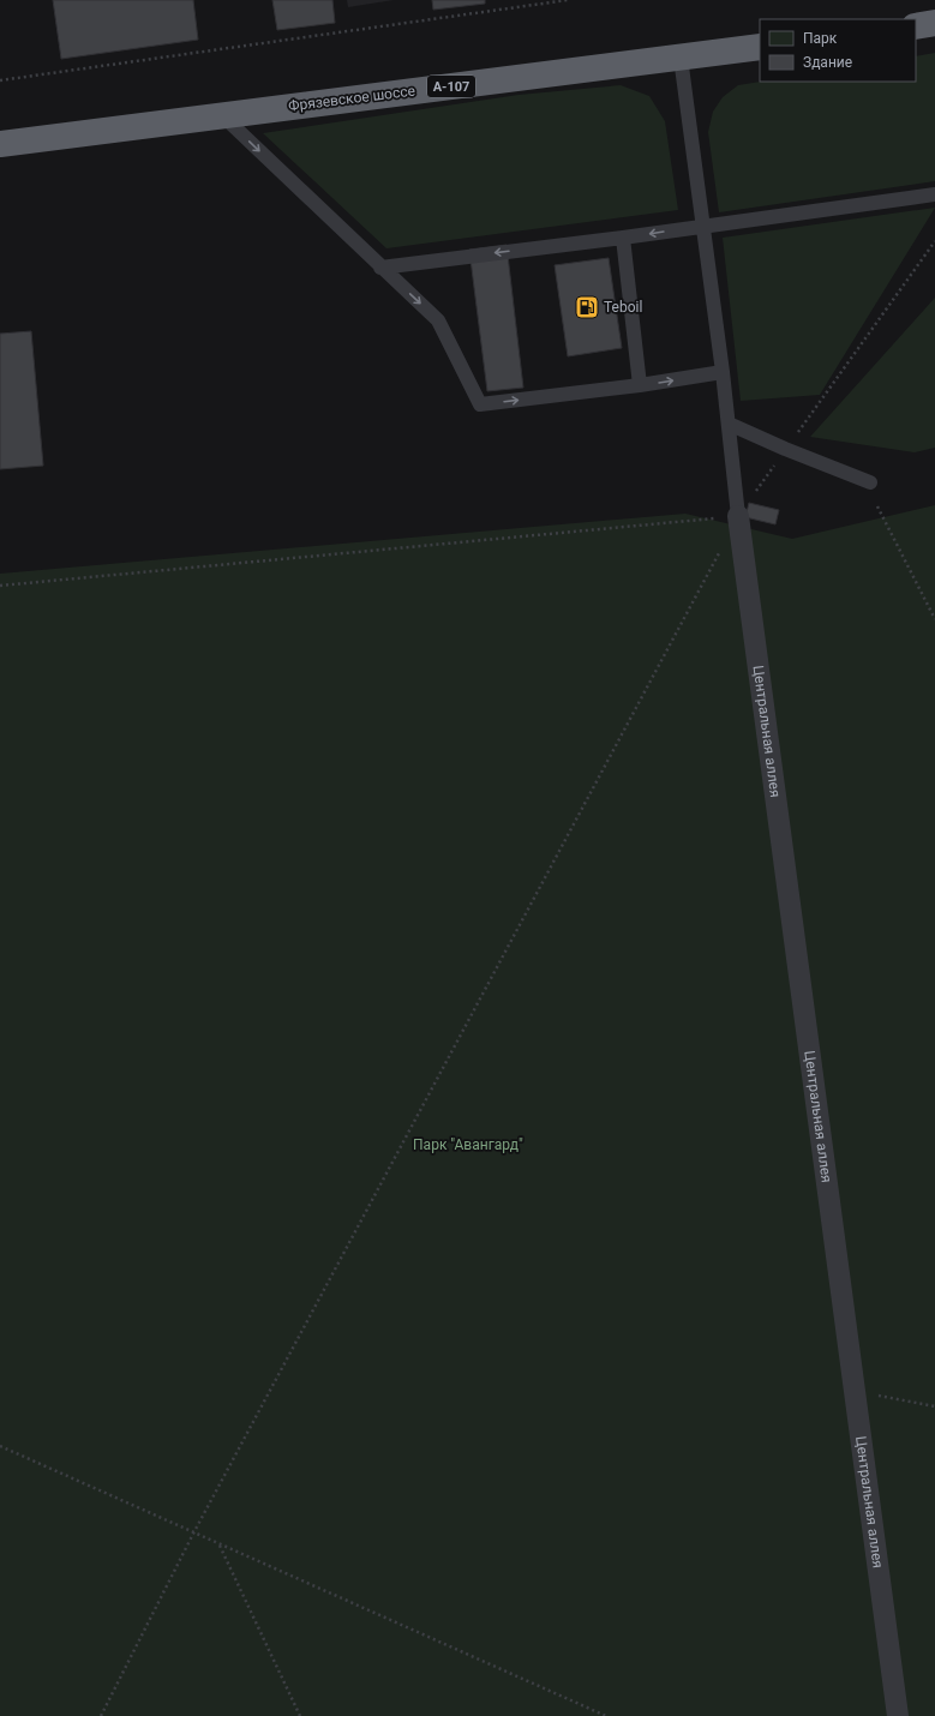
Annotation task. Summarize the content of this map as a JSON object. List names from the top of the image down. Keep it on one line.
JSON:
{"streets":{"highway":["А-107","Фрязевское шоссе"],"street":["Центральная аллея"]},"parks":["Парк \"Авангард\""],"places":{"fuel station":["Teboil"]},"legend":["Парк","Здание"]}
